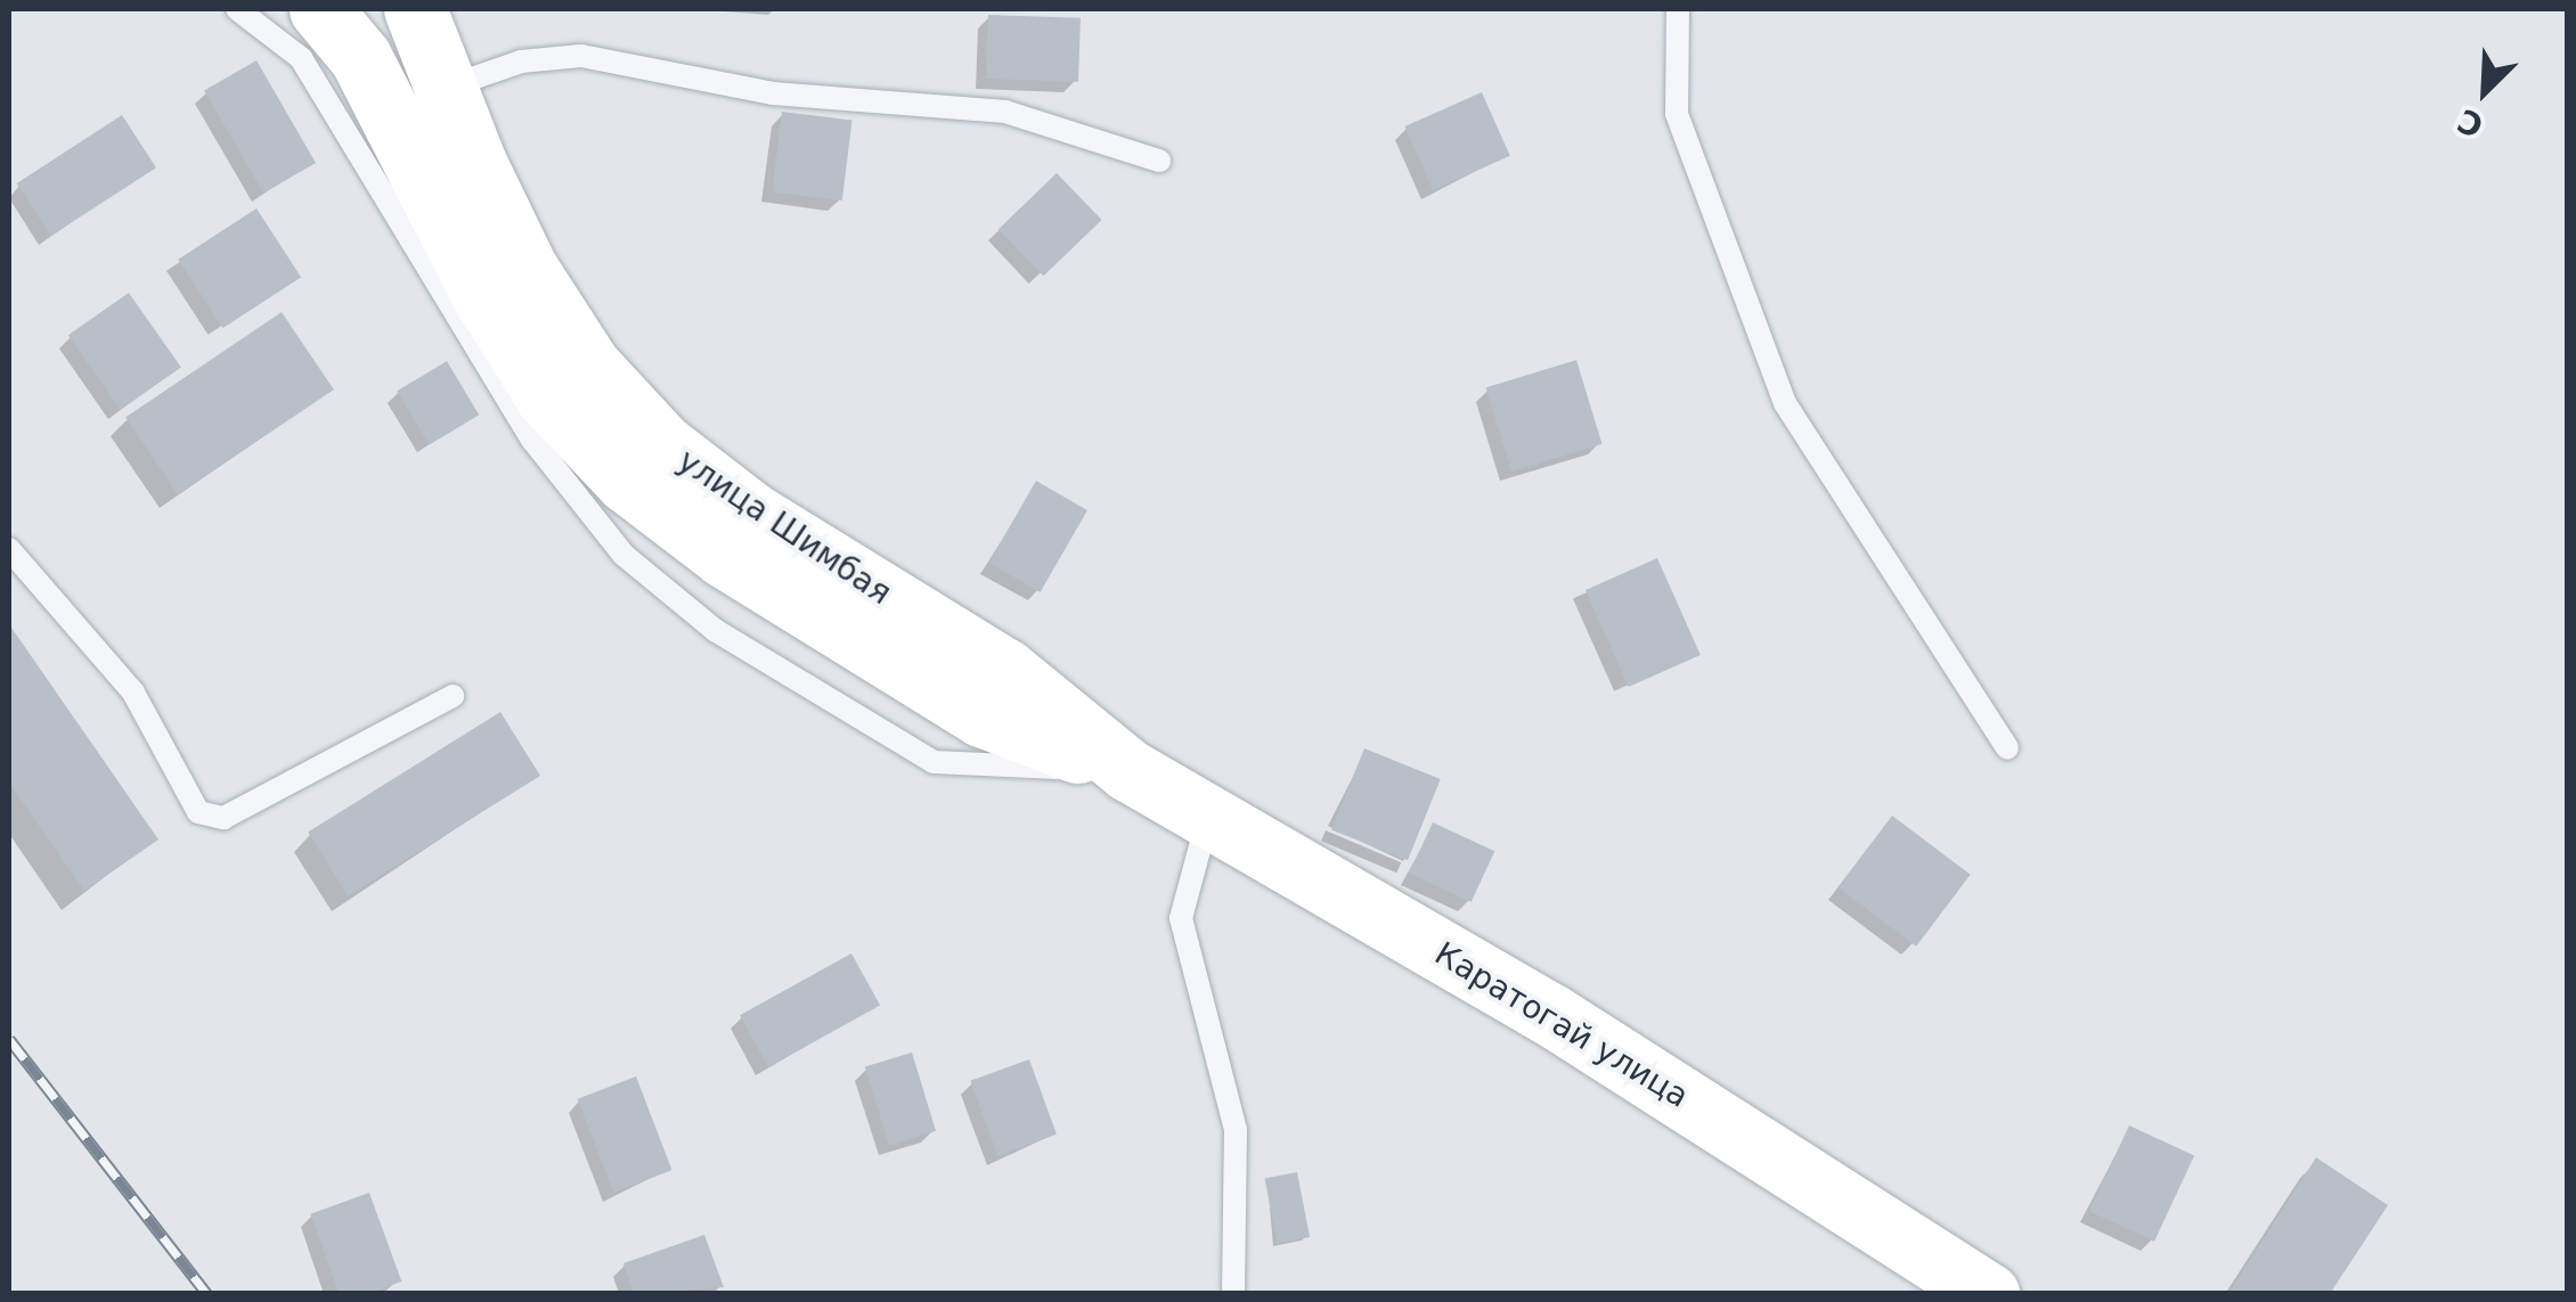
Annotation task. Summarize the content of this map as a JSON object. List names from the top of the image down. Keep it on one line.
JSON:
{"streets":{"main road":["улица Шимбая","Каратогай улица"]},"crossings":[["улица Шимбая","Каратогай улица"]],"north":"bottom left"}
